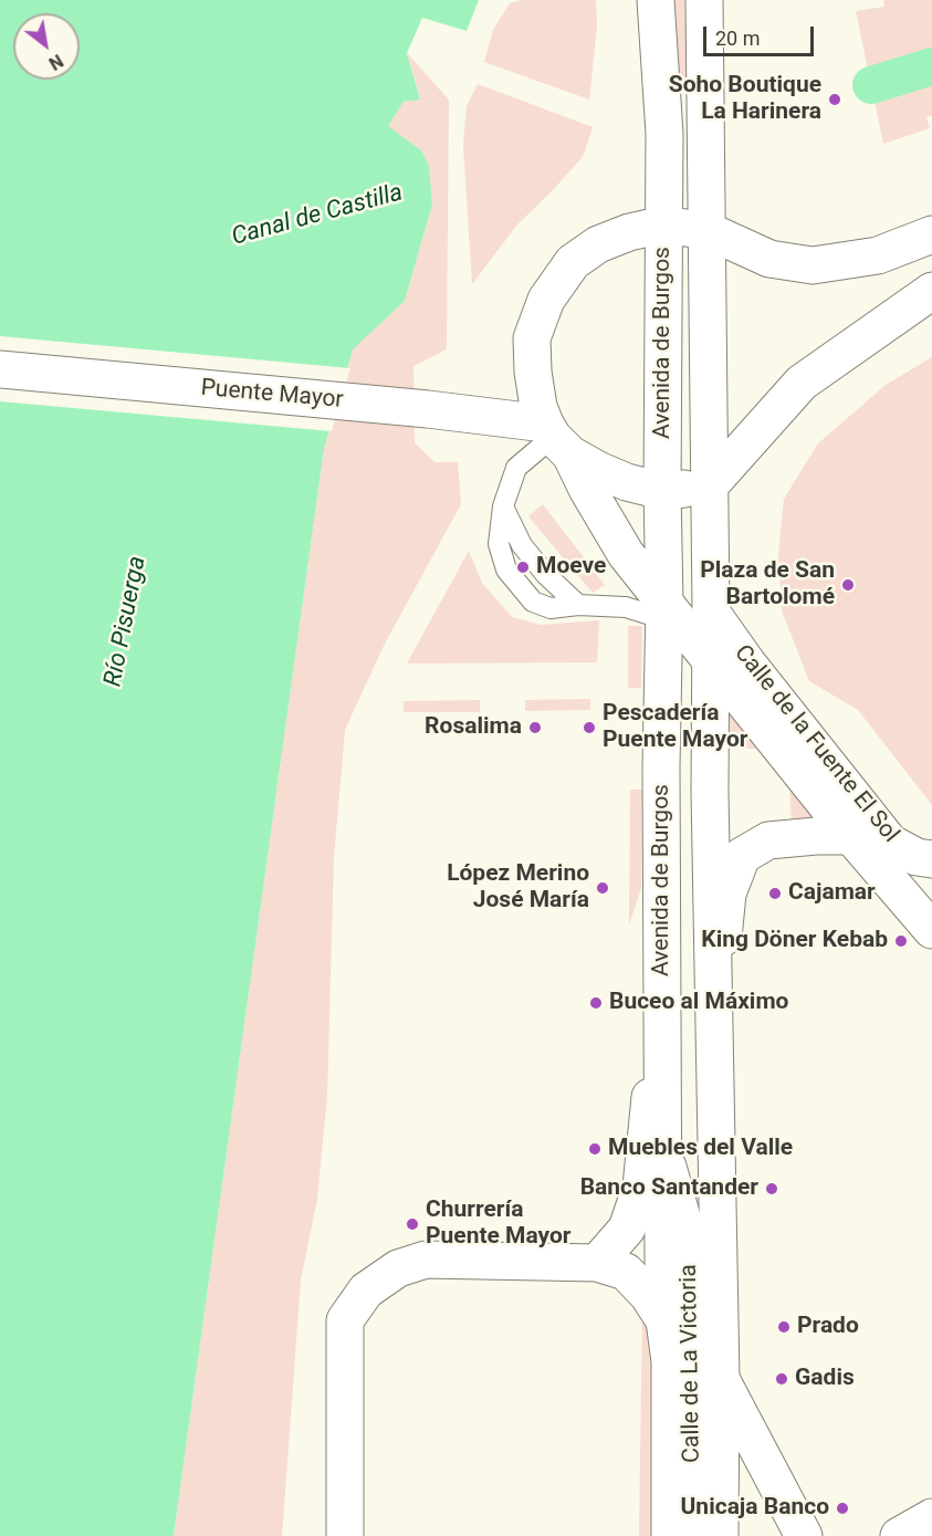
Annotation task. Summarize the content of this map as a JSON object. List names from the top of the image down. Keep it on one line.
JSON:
{"streets":{"main road":["Avenida de Burgos","Puente Mayor","Calle de la Fuente El Sol","Calle de La Victoria"]},"crossings":[["Avenida de Burgos","Calle de la Fuente El Sol"],["Avenida de Burgos","Calle de La Victoria"],["Puente Mayor","Calle de la Fuente El Sol"]],"water":["Canal de Castilla","Río Pisuerga"],"places":["Soho Boutique La Harinera","Moeve","Plaza de San Bartolomé","Rosalima","Pescadería Puente Mayor","López Merino José María","Cajamar","King Döner Kebab","Buceo al Máximo","Muebles del Valle","Banco Santander","Churrería Puente Mayor","Prado","Gadis","Unicaja Banco"],"scale_bar":"20 m","north":"bottom right"}
